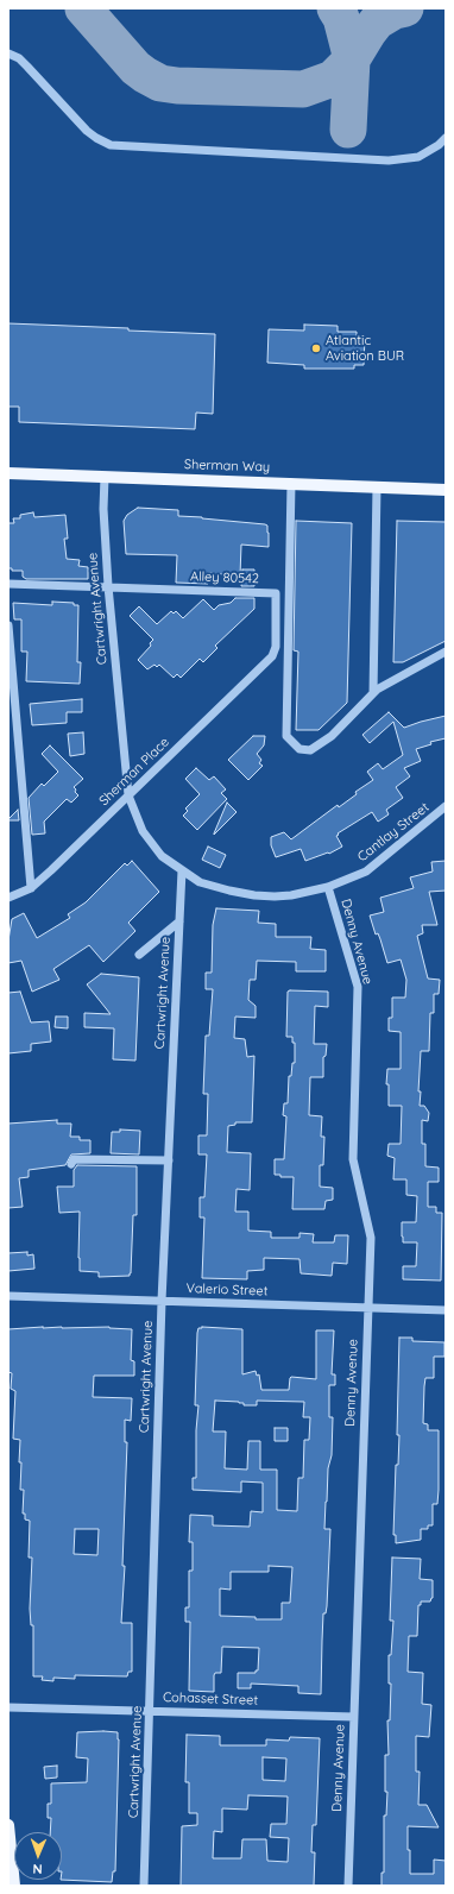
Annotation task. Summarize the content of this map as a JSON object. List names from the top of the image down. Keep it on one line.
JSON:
{"streets":{"main road":["Sherman Way"],"street":["Alley 80542","Cartwright Avenue","Sherman Place","Cantlay Street","Denny Avenue","Valerio Street","Cohasset Street"]},"crossings":[["Sherman Way","Cartwright Avenue"],["Alley 80542","Cartwright Avenue"],["Alley 80542","Sherman Place"],["Cartwright Avenue","Sherman Place"],["Cartwright Avenue","Cantlay Street"],["Cartwright Avenue","Valerio Street"],["Cartwright Avenue","Cohasset Street"],["Cantlay Street","Denny Avenue"],["Denny Avenue","Valerio Street"],["Denny Avenue","Cohasset Street"]],"places":["Atlantic Aviation BUR"],"north":"bottom"}
